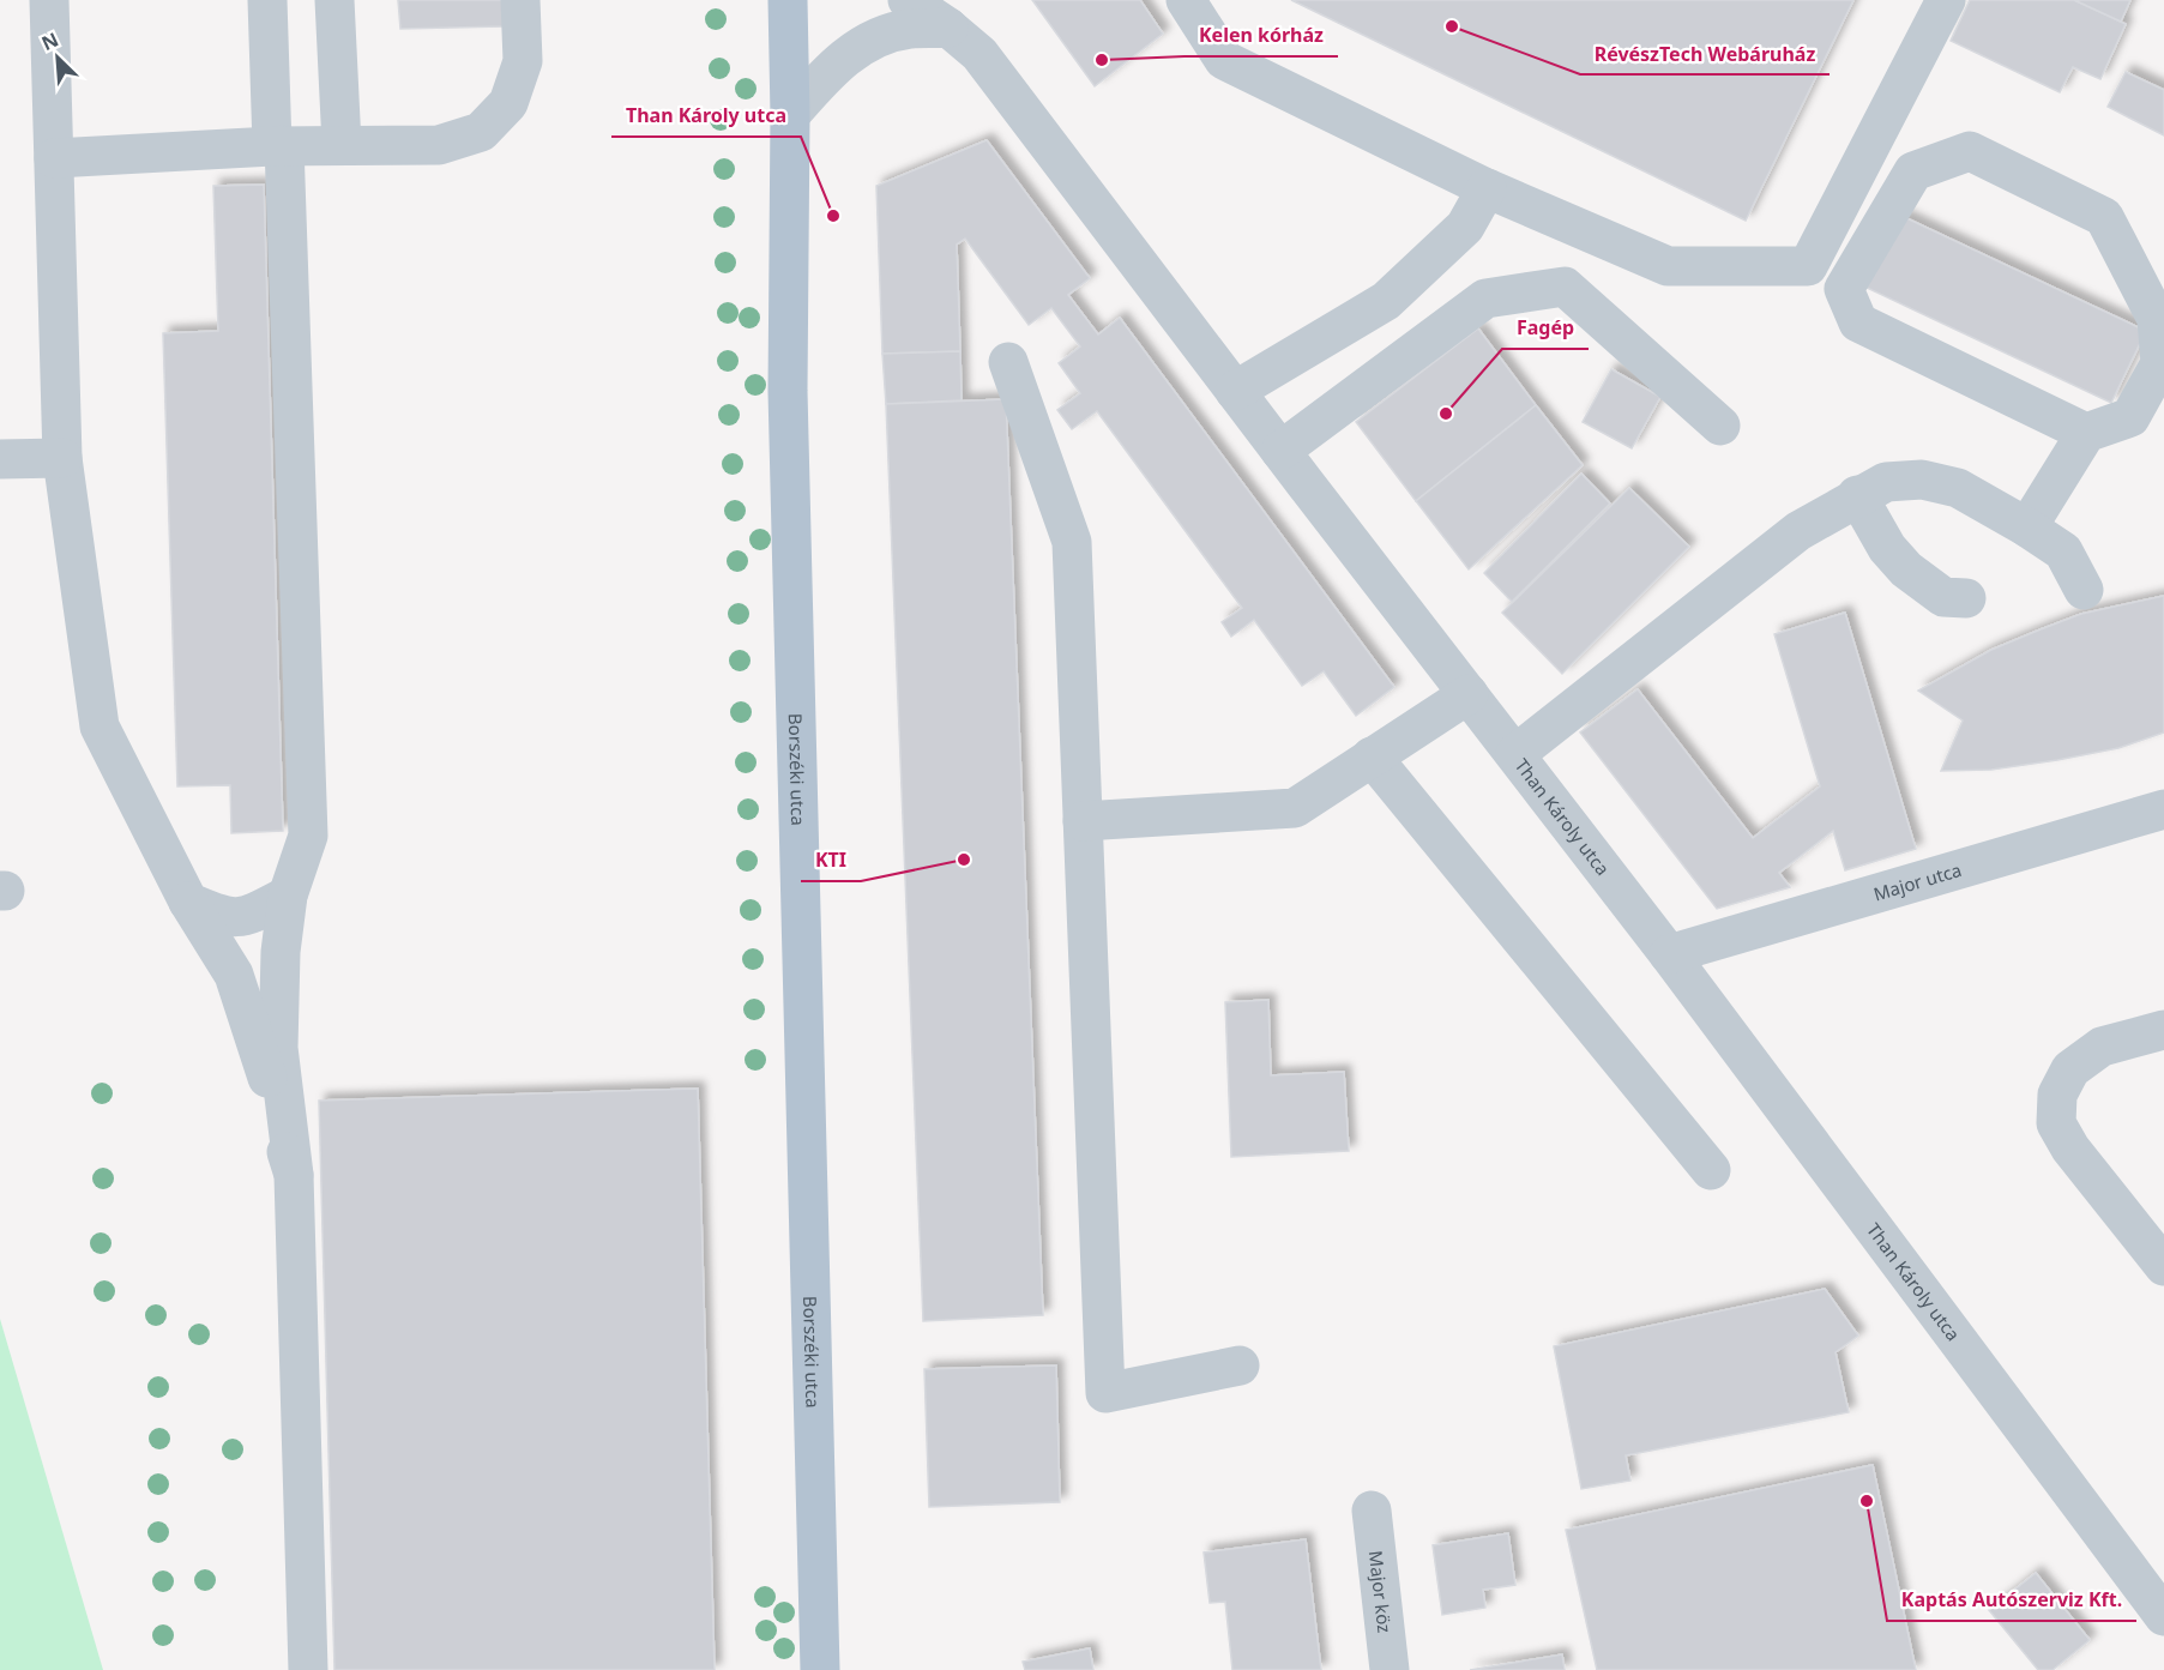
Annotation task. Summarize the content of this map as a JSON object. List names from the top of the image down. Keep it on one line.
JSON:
{"streets":{"main road":["Borszéki utca"],"street":["Than Károly utca","Major utca","Major köz"]},"crossings":[["Than Károly utca","Major utca"]],"places":["RévészTech Webáruház","Kelen kórház","Than Károly utca","Fagép","KTI","Kaptás Autószerviz Kft."],"north":"top left"}
